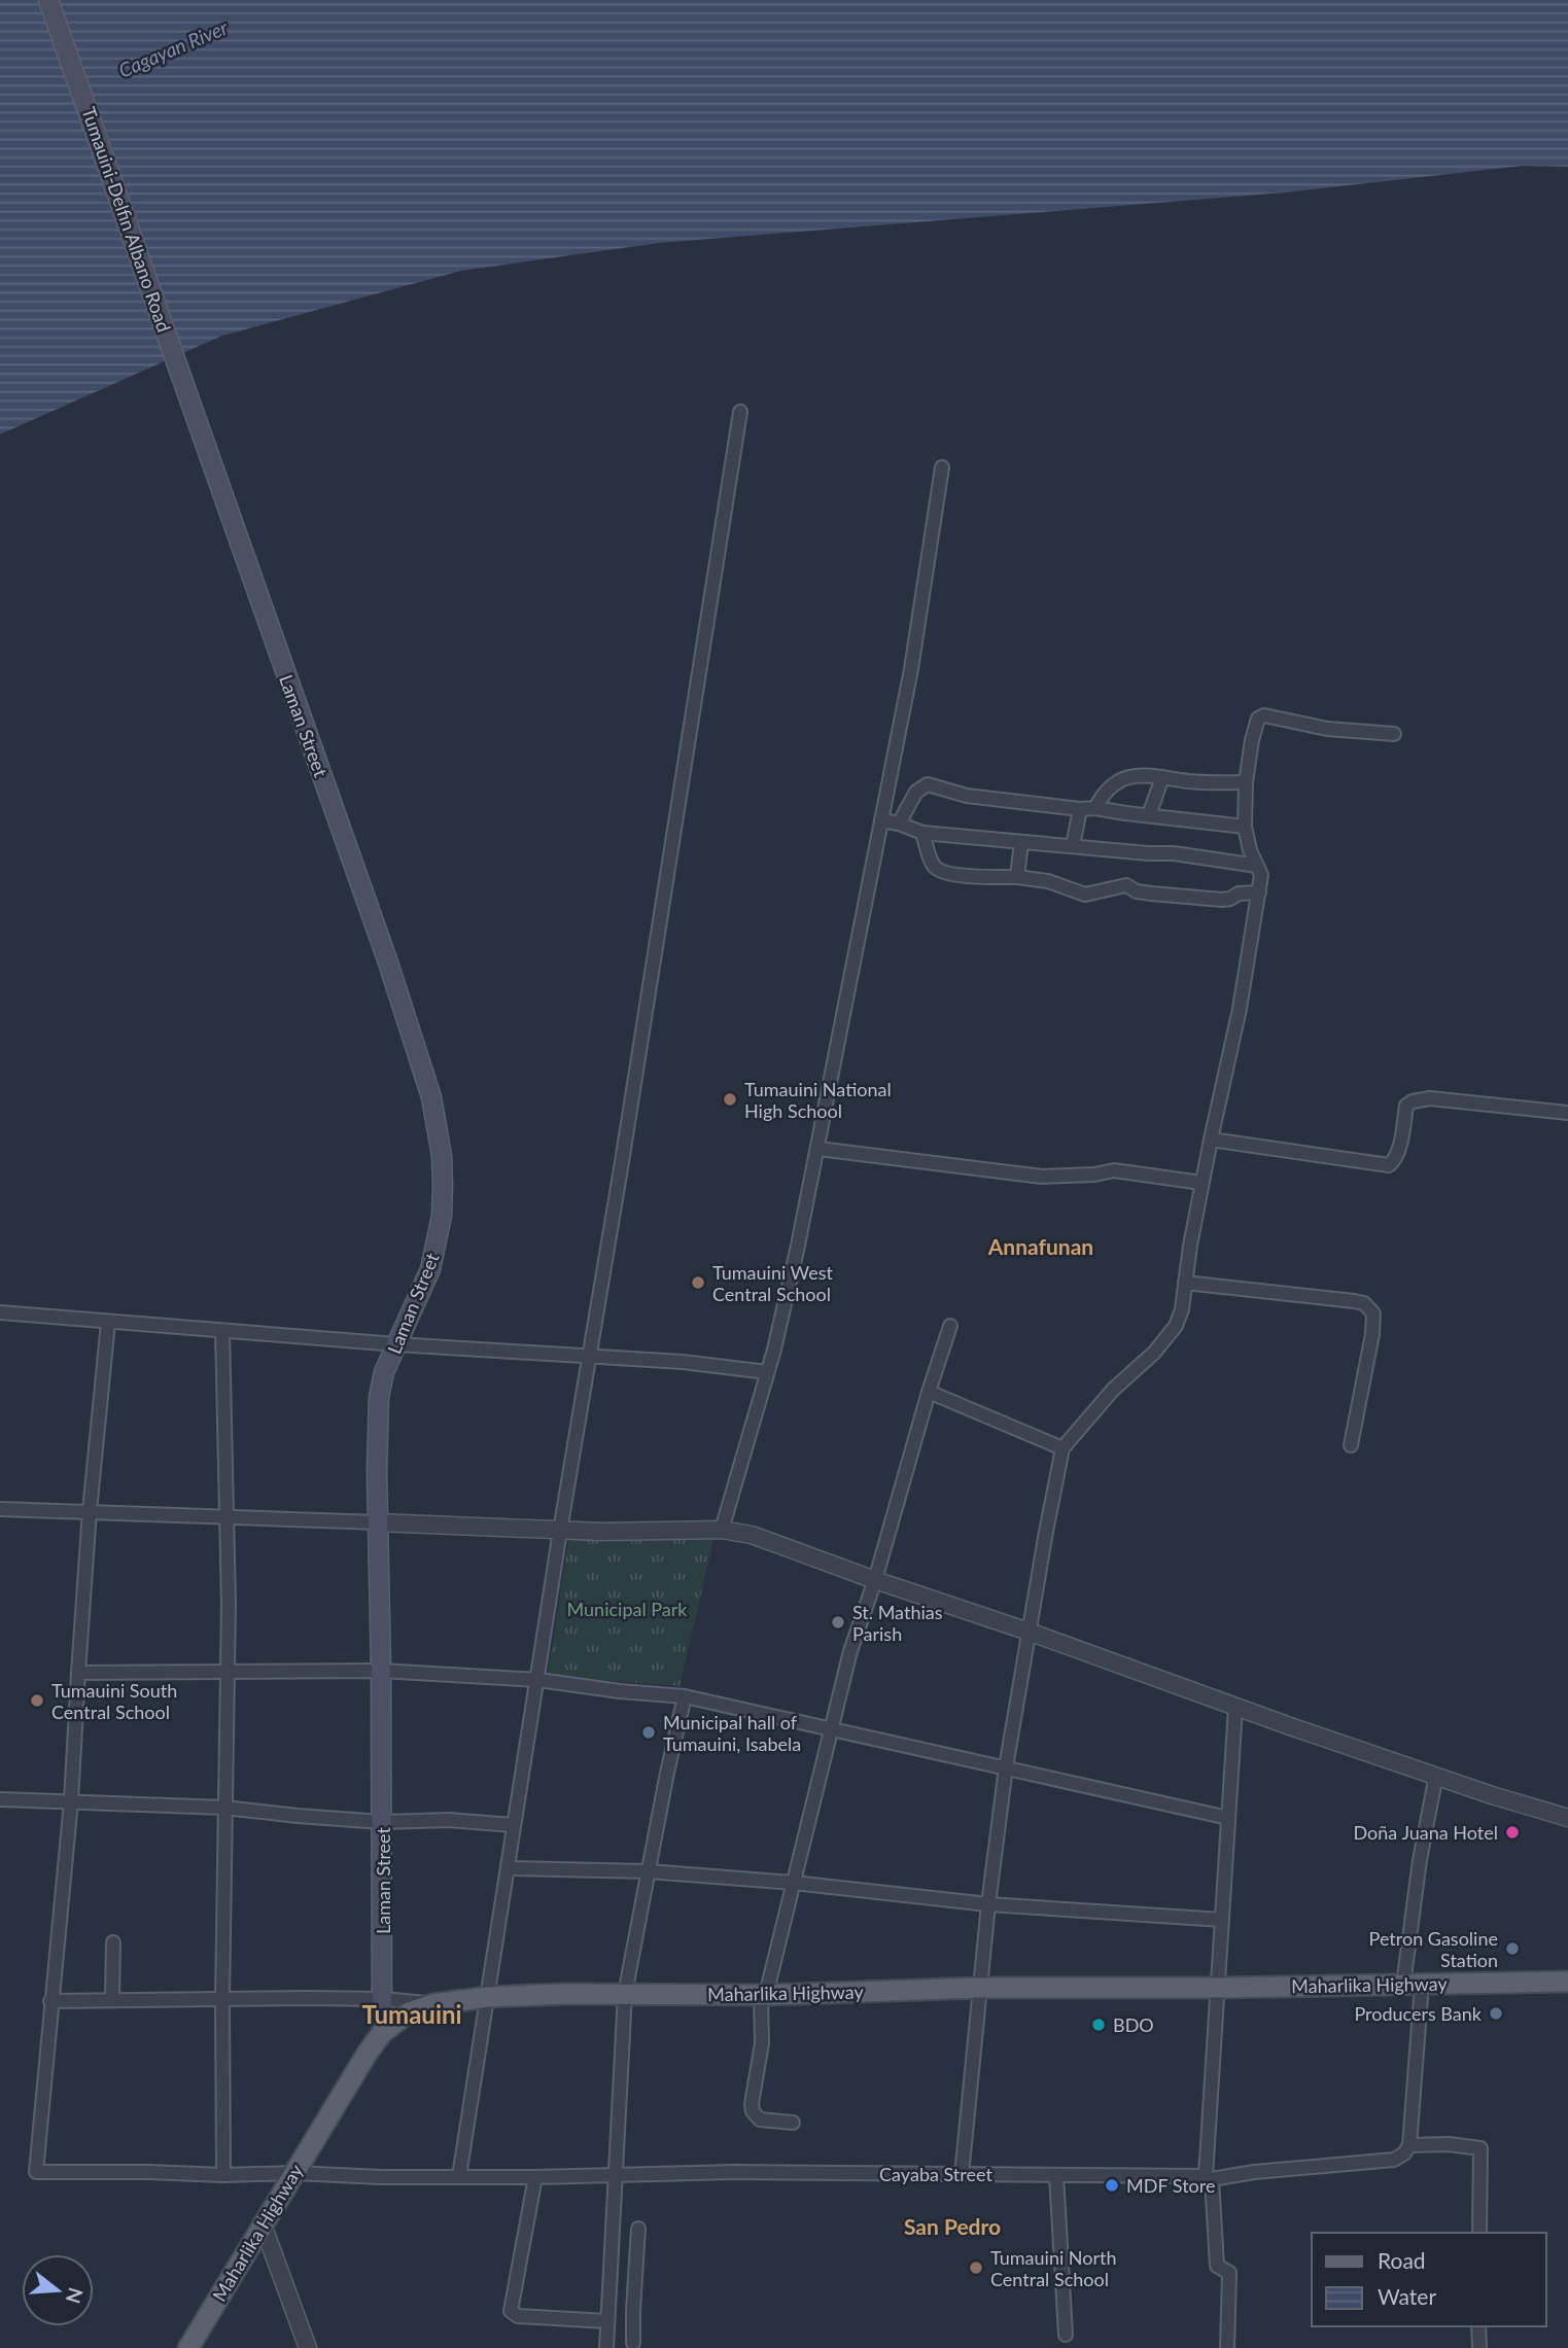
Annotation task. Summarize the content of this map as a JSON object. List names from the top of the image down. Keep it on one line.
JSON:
{"streets":{"main road":["Tumauini-Delfin Albano Road","Laman Street","Maharlika Highway"],"street":["Cayaba Street"]},"crossings":[["Tumauini-Delfin Albano Road","Laman Street"],["Laman Street","Maharlika Highway"],["Maharlika Highway","Cayaba Street"]],"districts":["Annafunan","Tumauini","San Pedro"],"water":["Cagayan River"],"parks":["Municipal Park"],"places":["Tumauini National High School","Tumauini West Central School","St. Mathias Parish","Tumauini South Central School","Municipal hall of Tumauini, Isabela","Doña Juana Hotel","Petron Gasoline Station","Producers Bank","BDO","MDF Store","Tumauini North Central School"],"legend":["Road","Water"],"north":"right"}
